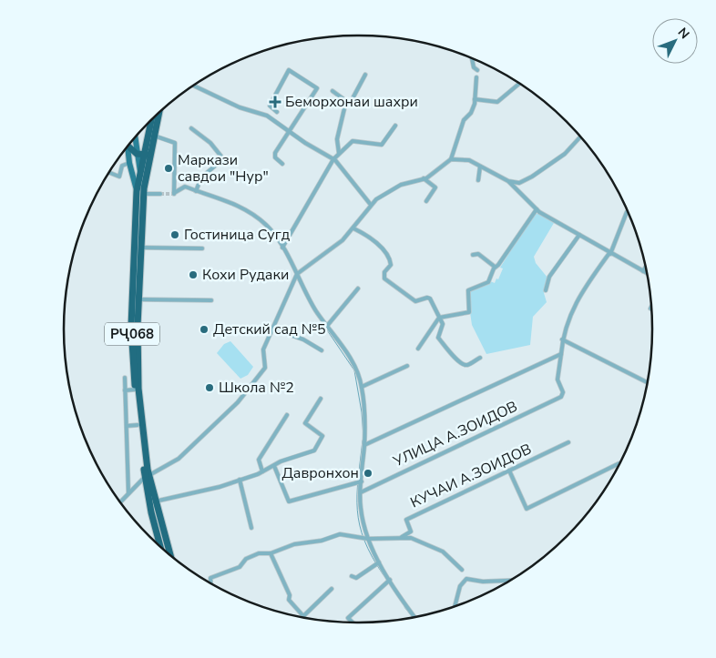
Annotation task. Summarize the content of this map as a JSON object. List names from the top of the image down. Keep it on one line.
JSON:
{"streets":{"highway":["РҶ068"],"street":["УЛИЦА А.ЗОИДОВ","КУЧАИ А.ЗОИДОВ"]},"places":{"health":["Беморхонаи шахри"],"other":["Маркази савдои \"Нур\"","Гостиница Сугд","Кохи Рудаки","Детский сад №5","Школа №2","Давронхон"]},"north":"top right"}
